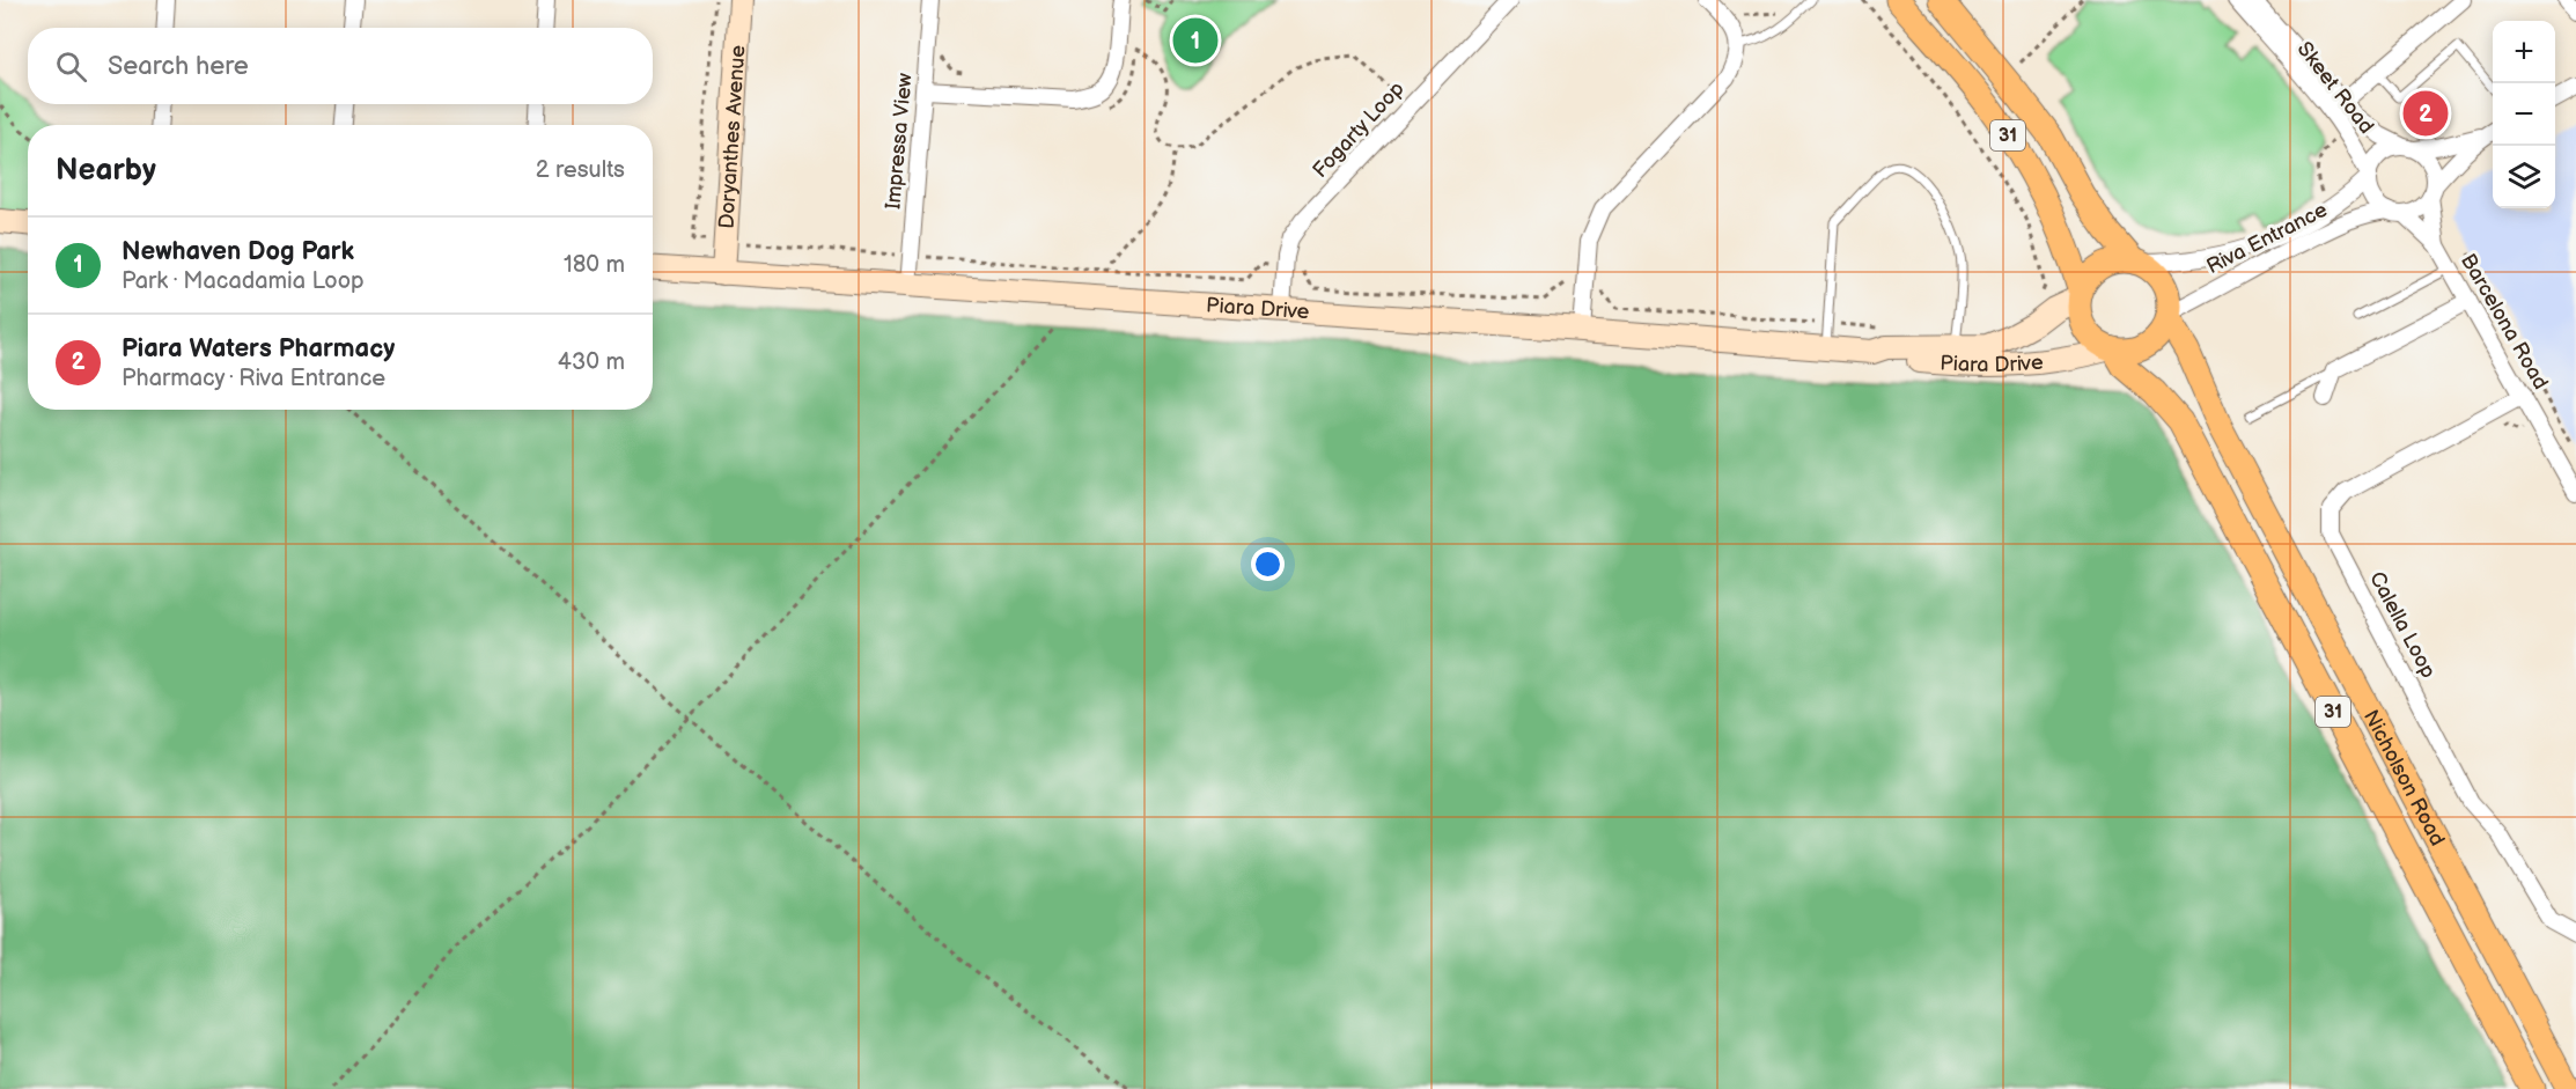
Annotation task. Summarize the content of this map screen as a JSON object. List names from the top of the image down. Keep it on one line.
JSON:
{"streets":{"main road":["31","Nicholson Road"],"street":["Skeet Road","Fogarty Loop","Doryanthes Avenue","Impressa View","Riva Entrance","Piara Drive","Barcelona Road","Calella Loop"]},"crossings":[["Skeet Road","Riva Entrance"],["Skeet Road","Barcelona Road"],["Fogarty Loop","Piara Drive"],["31","Riva Entrance"],["31","Piara Drive"],["31","Nicholson Road"],["Doryanthes Avenue","Piara Drive"],["Impressa View","Piara Drive"],["Riva Entrance","Piara Drive"],["Riva Entrance","Barcelona Road"],["Riva Entrance","Nicholson Road"],["Piara Drive","Nicholson Road"],["Barcelona Road","Calella Loop"]],"page":{"pins":["1","2"],"map_buttons":["+","−"],"search":"Search here","heading":["Nearby","2 results"],"list":[{"mark":"1","name":"Newhaven Dog Park","note":"Park · Macadamia Loop","value":"180 m"},{"mark":"2","name":"Piara Waters Pharmacy","note":"Pharmacy · Riva Entrance","value":"430 m"}]}}
